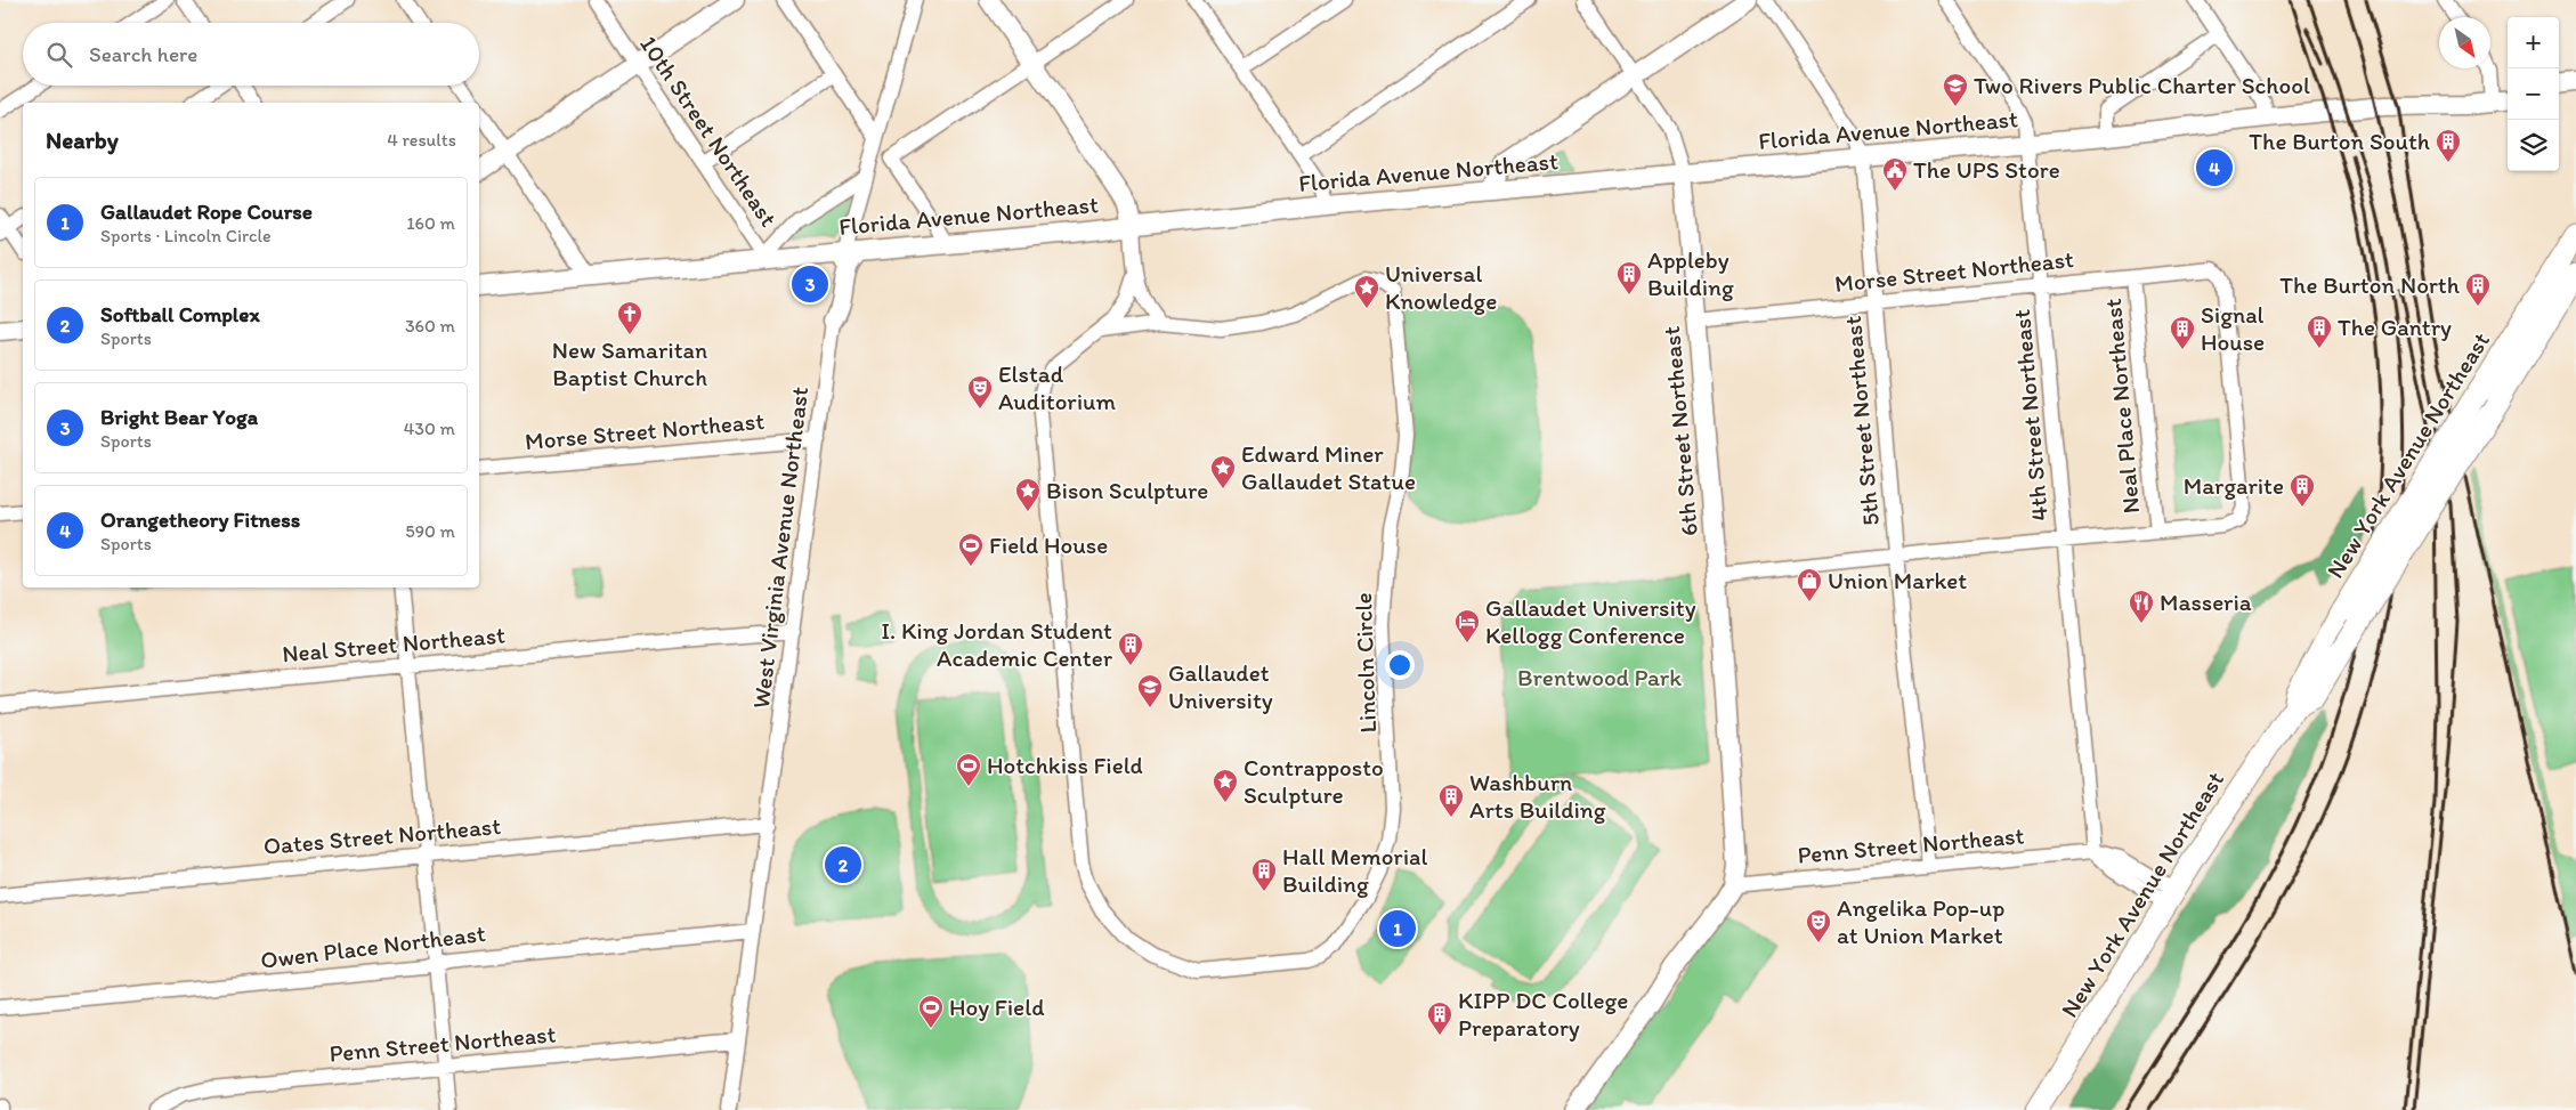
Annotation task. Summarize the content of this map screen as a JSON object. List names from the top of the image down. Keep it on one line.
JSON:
{"streets":{"highway":["New York Avenue Northeast"],"main road":["Florida Avenue Northeast","6th Street Northeast"],"street":["10th Street Northeast","Morse Street Northeast","Neal Place Northeast","4th Street Northeast","5th Street Northeast","West Virginia Avenue Northeast","Neal Street Northeast","Lincoln Circle","Oates Street Northeast","Penn Street Northeast","Owen Place Northeast"]},"crossings":[["Florida Avenue Northeast","10th Street Northeast"],["Florida Avenue Northeast","4th Street Northeast"],["Florida Avenue Northeast","5th Street Northeast"],["Florida Avenue Northeast","6th Street Northeast"],["Florida Avenue Northeast","Lincoln Circle"],["Morse Street Northeast","Neal Place Northeast"],["Morse Street Northeast","4th Street Northeast"],["Morse Street Northeast","5th Street Northeast"],["Morse Street Northeast","6th Street Northeast"],["Morse Street Northeast","West Virginia Avenue Northeast"],["Neal Place Northeast","4th Street Northeast"],["Neal Place Northeast","5th Street Northeast"],["Neal Place Northeast","6th Street Northeast"],["4th Street Northeast","Penn Street Northeast"],["5th Street Northeast","Penn Street Northeast"],["6th Street Northeast","Penn Street Northeast"],["West Virginia Avenue Northeast","Neal Street Northeast"],["West Virginia Avenue Northeast","Oates Street Northeast"],["West Virginia Avenue Northeast","Penn Street Northeast"],["West Virginia Avenue Northeast","Owen Place Northeast"]],"parks":["Brentwood Park"],"places":{"school or university":["Two Rivers Public Charter School","Gallaudet University"],"building":["The Burton South","Appleby Building","The Burton North","The Gantry","Signal House","Margarite","I. King Jordan Student Academic Center","Washburn Arts Building","Hall Memorial Building","KIPP DC College Preparatory"],"public building":["The UPS Store"],"place":["Universal Knowledge","Edward Miner Gallaudet Statue","Bison Sculpture","Contrapposto Sculpture"],"church":["New Samaritan Baptist Church"],"theatre":["Elstad Auditorium","Angelika Pop-up at Union Market"],"sports":["Field House","Hotchkiss Field","Hoy Field"],"shop":["Union Market"],"restaurant":["Masseria"],"hotel":["Gallaudet University Kellogg Conference"]},"north":"bottom right","page":{"map_buttons":["+","−"],"search":"Search here","heading":["Nearby","4 results"],"pins":["4","3","2","1"],"list":[{"mark":"1","name":"Gallaudet Rope Course","note":"Sports · Lincoln Circle","value":"160 m"},{"mark":"2","name":"Softball Complex","note":"Sports","value":"360 m"},{"mark":"3","name":"Bright Bear Yoga","note":"Sports","value":"430 m"},{"mark":"4","name":"Orangetheory Fitness","note":"Sports","value":"590 m"}]}}
